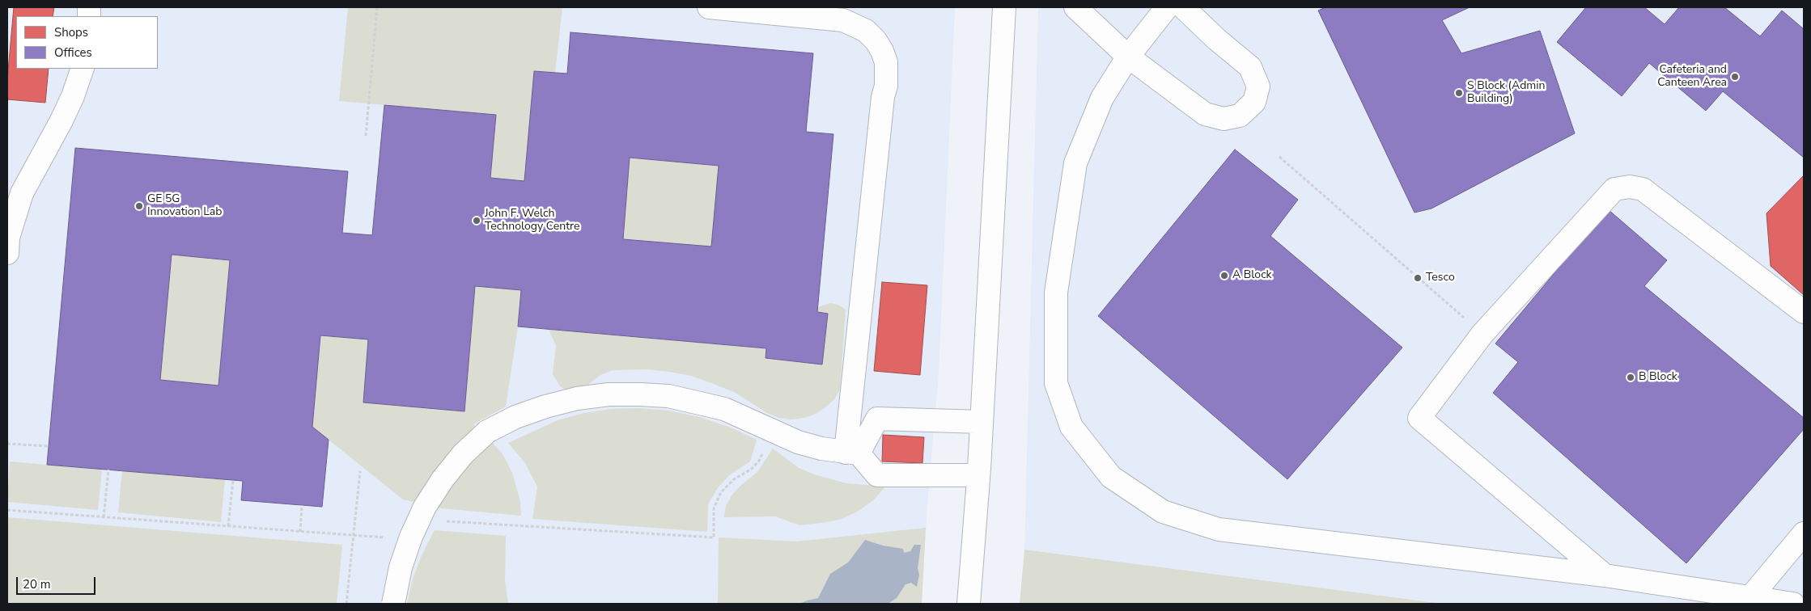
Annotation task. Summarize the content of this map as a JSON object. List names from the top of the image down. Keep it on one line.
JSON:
{"places":["Cafeteria and Canteen Area","S Block (Admin Building)","GE 5G Innovation Lab","John F. Welch Technology Centre","A Block","Tesco","B Block"],"legend":["Shops","Offices"],"scale_bar":"20 m"}
